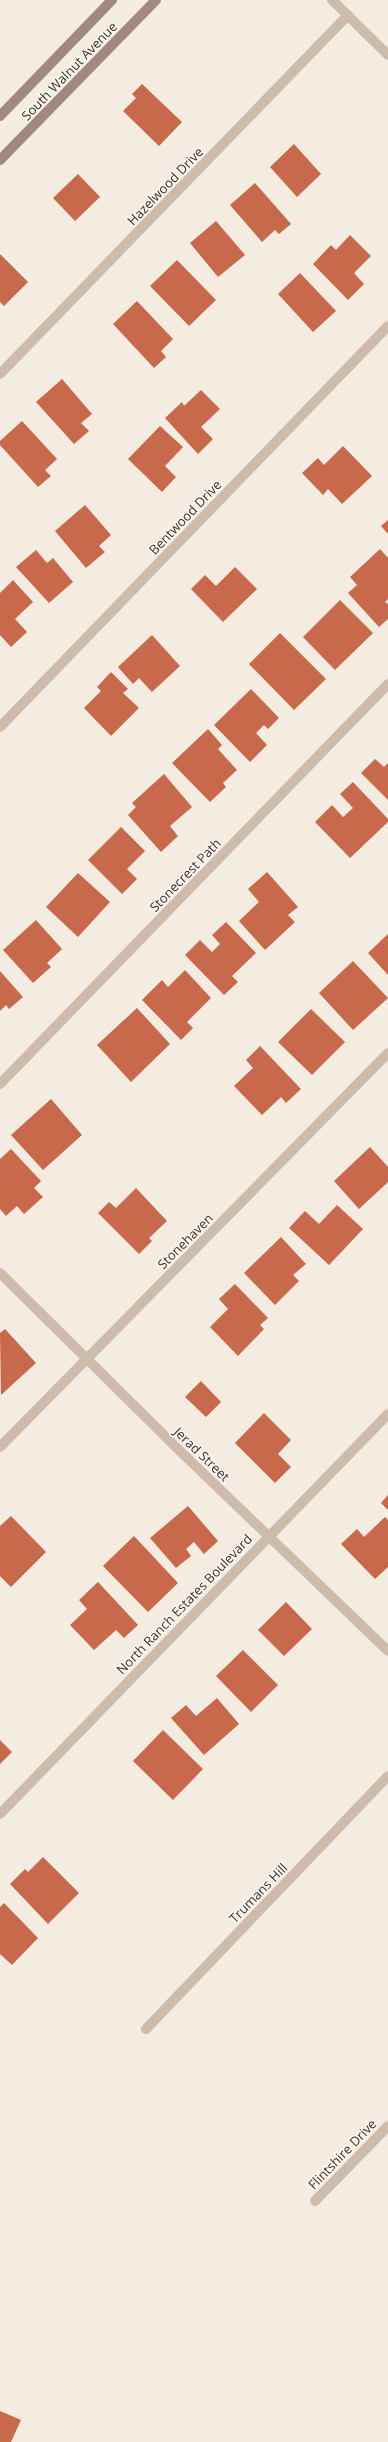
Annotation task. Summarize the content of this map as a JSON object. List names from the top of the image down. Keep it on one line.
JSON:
{"streets":{"street":["South Walnut Avenue","Hazelwood Drive","Bentwood Drive","Stonecrest Path","Stonehaven","Jerad Street","North Ranch Estates Boulevard","Trumans Hill","Flintshire Drive"]},"crossings":[["Stonehaven","Jerad Street"],["Jerad Street","North Ranch Estates Boulevard"]]}
